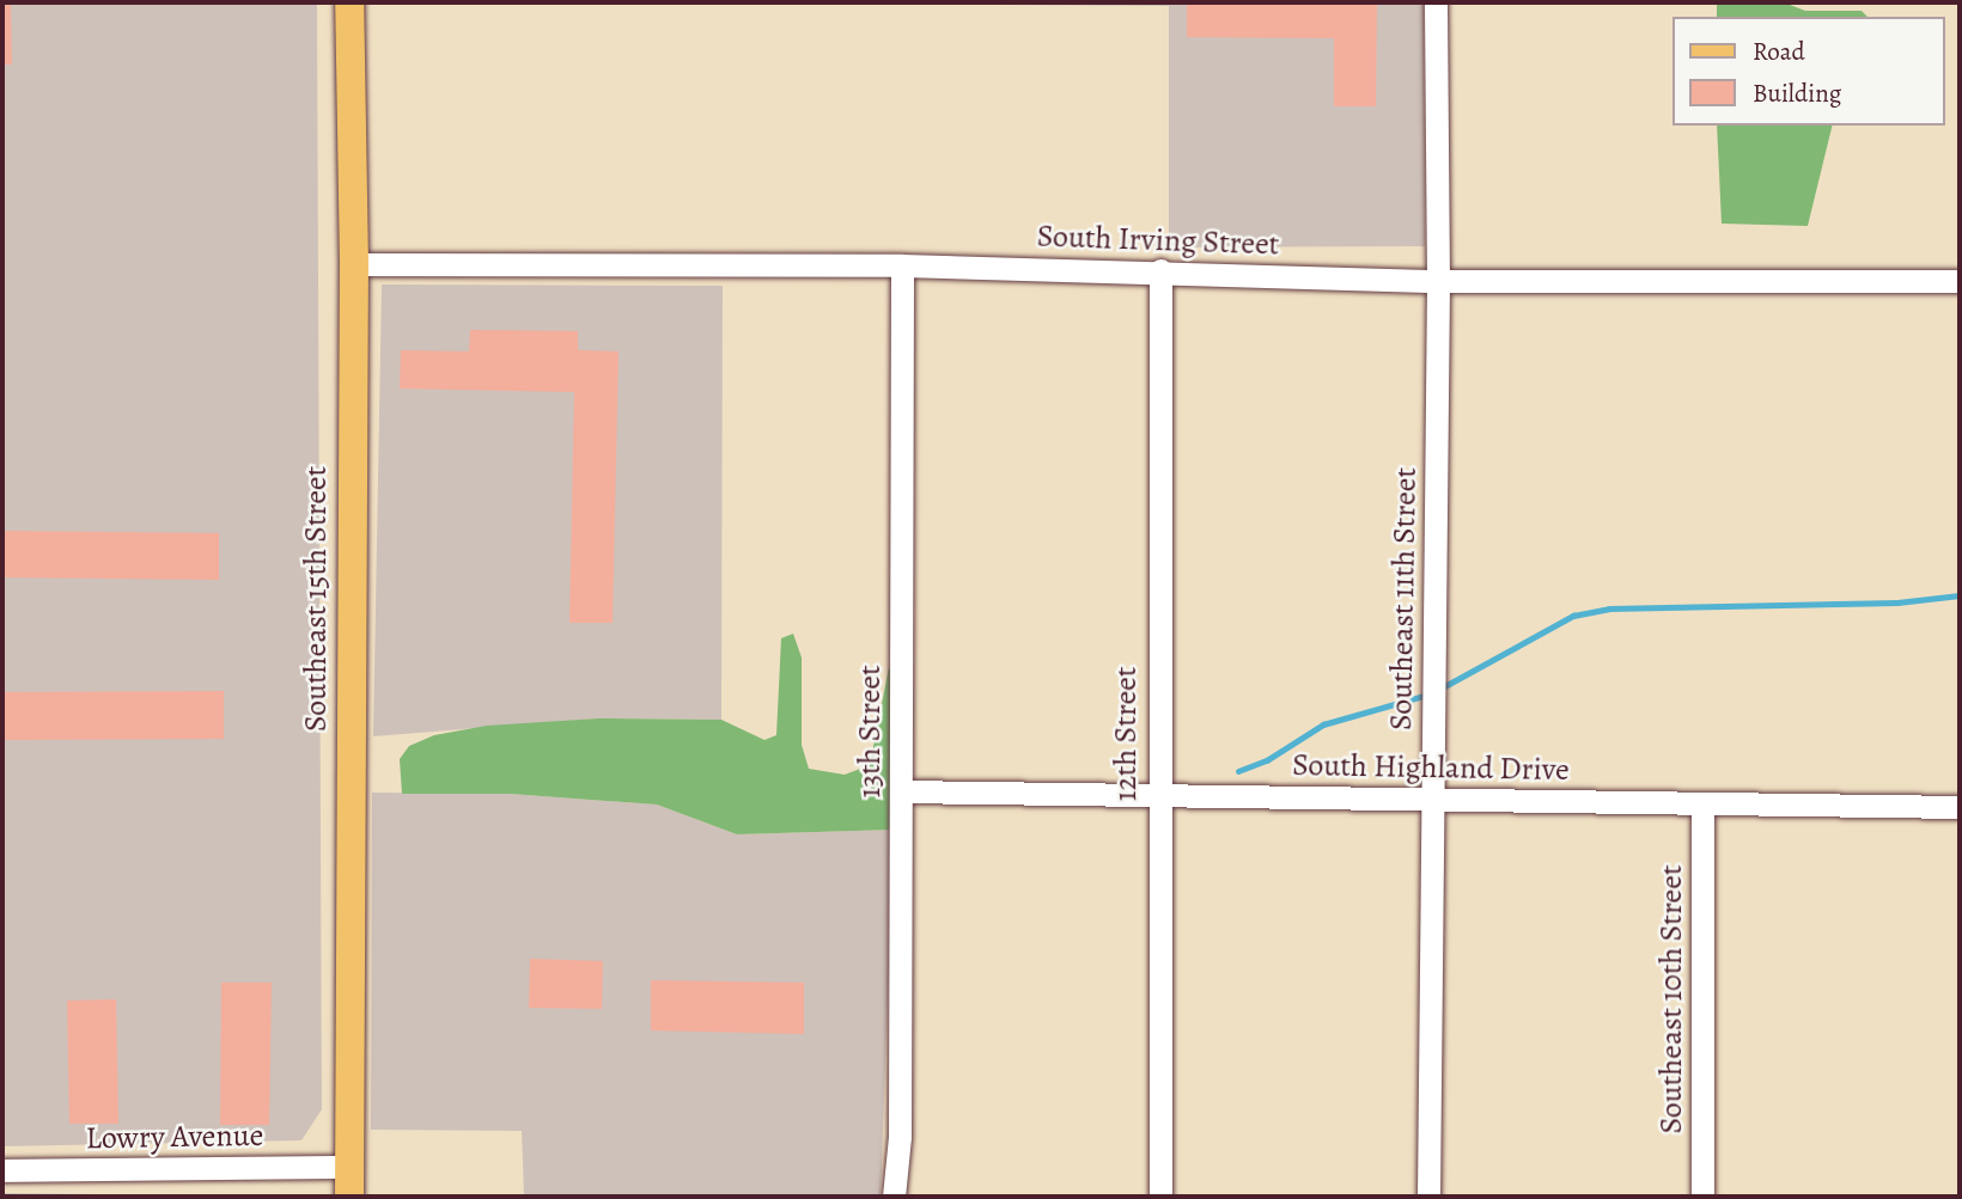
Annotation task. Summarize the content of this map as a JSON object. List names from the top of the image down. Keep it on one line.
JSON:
{"streets":{"main road":["Southeast 15th Street"],"street":["South Irving Street","Southeast 11th Street","13th Street","12th Street","South Highland Drive","Southeast 10th Street","Lowry Avenue"]},"crossings":[["South Irving Street","Southeast 15th Street"],["South Irving Street","Southeast 11th Street"],["South Irving Street","13th Street"],["South Irving Street","12th Street"],["Southeast 15th Street","Lowry Avenue"],["Southeast 11th Street","South Highland Drive"],["13th Street","South Highland Drive"],["12th Street","South Highland Drive"],["South Highland Drive","Southeast 10th Street"]],"legend":["Road","Building"]}
